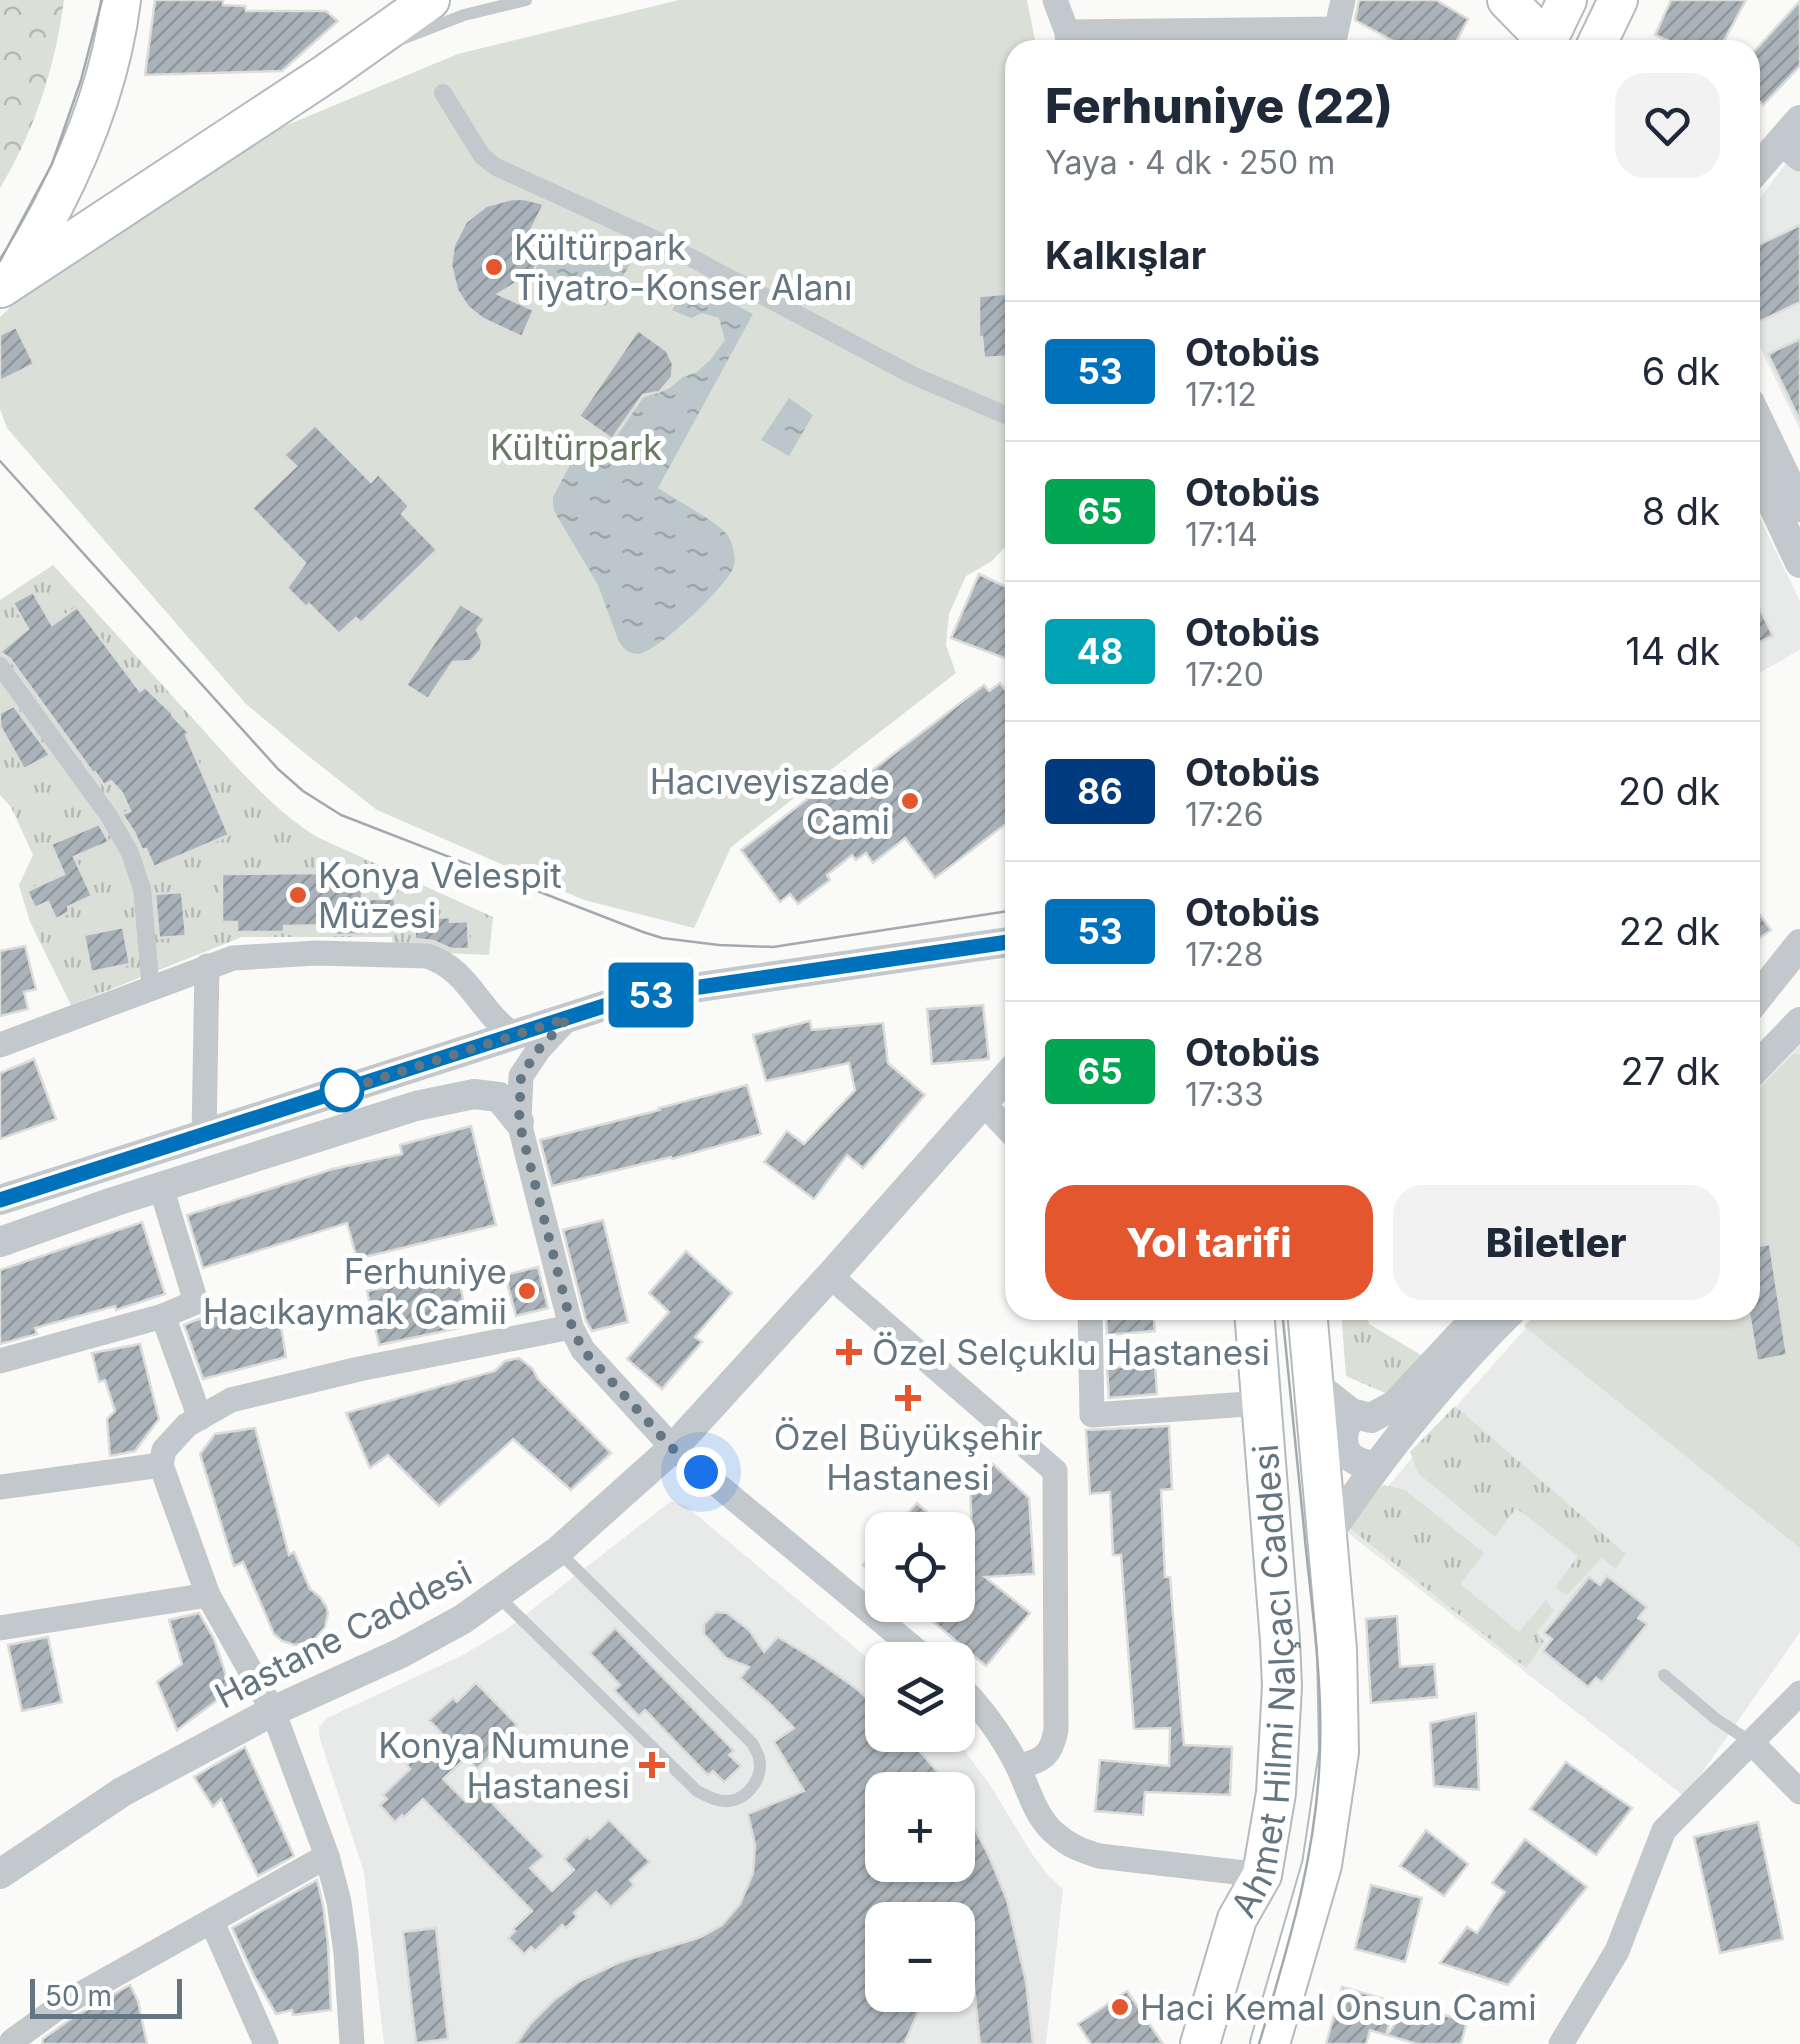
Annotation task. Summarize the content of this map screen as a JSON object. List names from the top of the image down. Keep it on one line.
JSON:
{"streets":{"main road":["Ahmet Hilmi Nalçacı Caddesi"],"street":["Hastane Caddesi"]},"parks":["Kültürpark"],"places":{"other":["Kültürpark Tiyatro-Konser Alanı","Hacıveyiszade Cami","Konya Velespit Müzesi","Ferhuniye Hacıkaymak Camii","Haci Kemal Onsun Cami"],"health":["Özel Selçuklu Hastanesi","Özel Büyükşehir Hastanesi","Konya Numune Hastanesi"]},"lines":["bus line 53"],"scale_bar":"50 m","page":{"on_map":"53","heading":[["Ferhuniye (22)","Yaya · 4 dk · 250 m"],"Kalkışlar"],"list":[{"mark":"53","name":"Otobüs","note":"17:12","value":"6 dk"},{"mark":"65","name":"Otobüs","note":"17:14","value":"8 dk"},{"mark":"48","name":"Otobüs","note":"17:20","value":"14 dk"},{"mark":"86","name":"Otobüs","note":"17:26","value":"20 dk"},{"mark":"53","name":"Otobüs","note":"17:28","value":"22 dk"},{"mark":"65","name":"Otobüs","note":"17:33","value":"27 dk"}],"buttons":["Yol tarifi","Biletler"],"map_buttons":["+","−"],"scale":"50 m"}}
